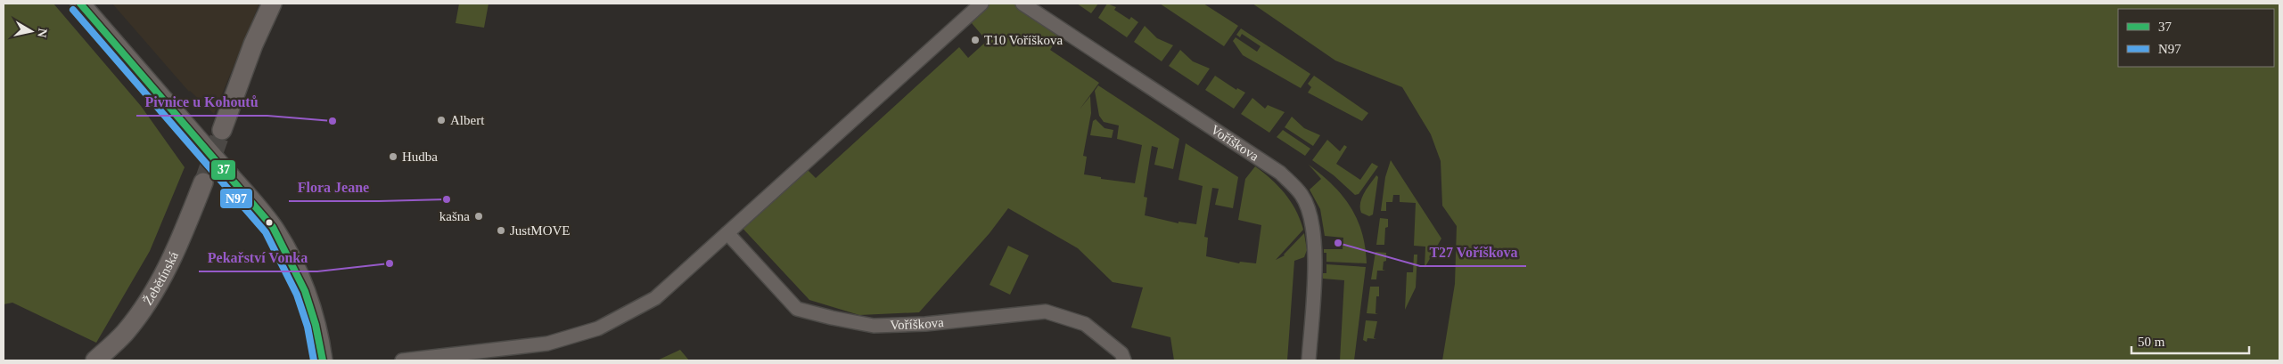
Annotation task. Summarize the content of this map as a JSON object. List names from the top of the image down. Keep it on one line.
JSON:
{"streets":{"street":["Voříškova","Žebětínská"]},"places":["T10 Voříškova","Albert","Pivnice u Kohoutů","Hudba","Flora Jeane","kašna","JustMOVE","T27 Voříškova","Pekařství Vonka"],"lines":["transit line 37","transit line N97"],"legend":["37","N97"],"scale_bar":"50 m","north":"right"}
